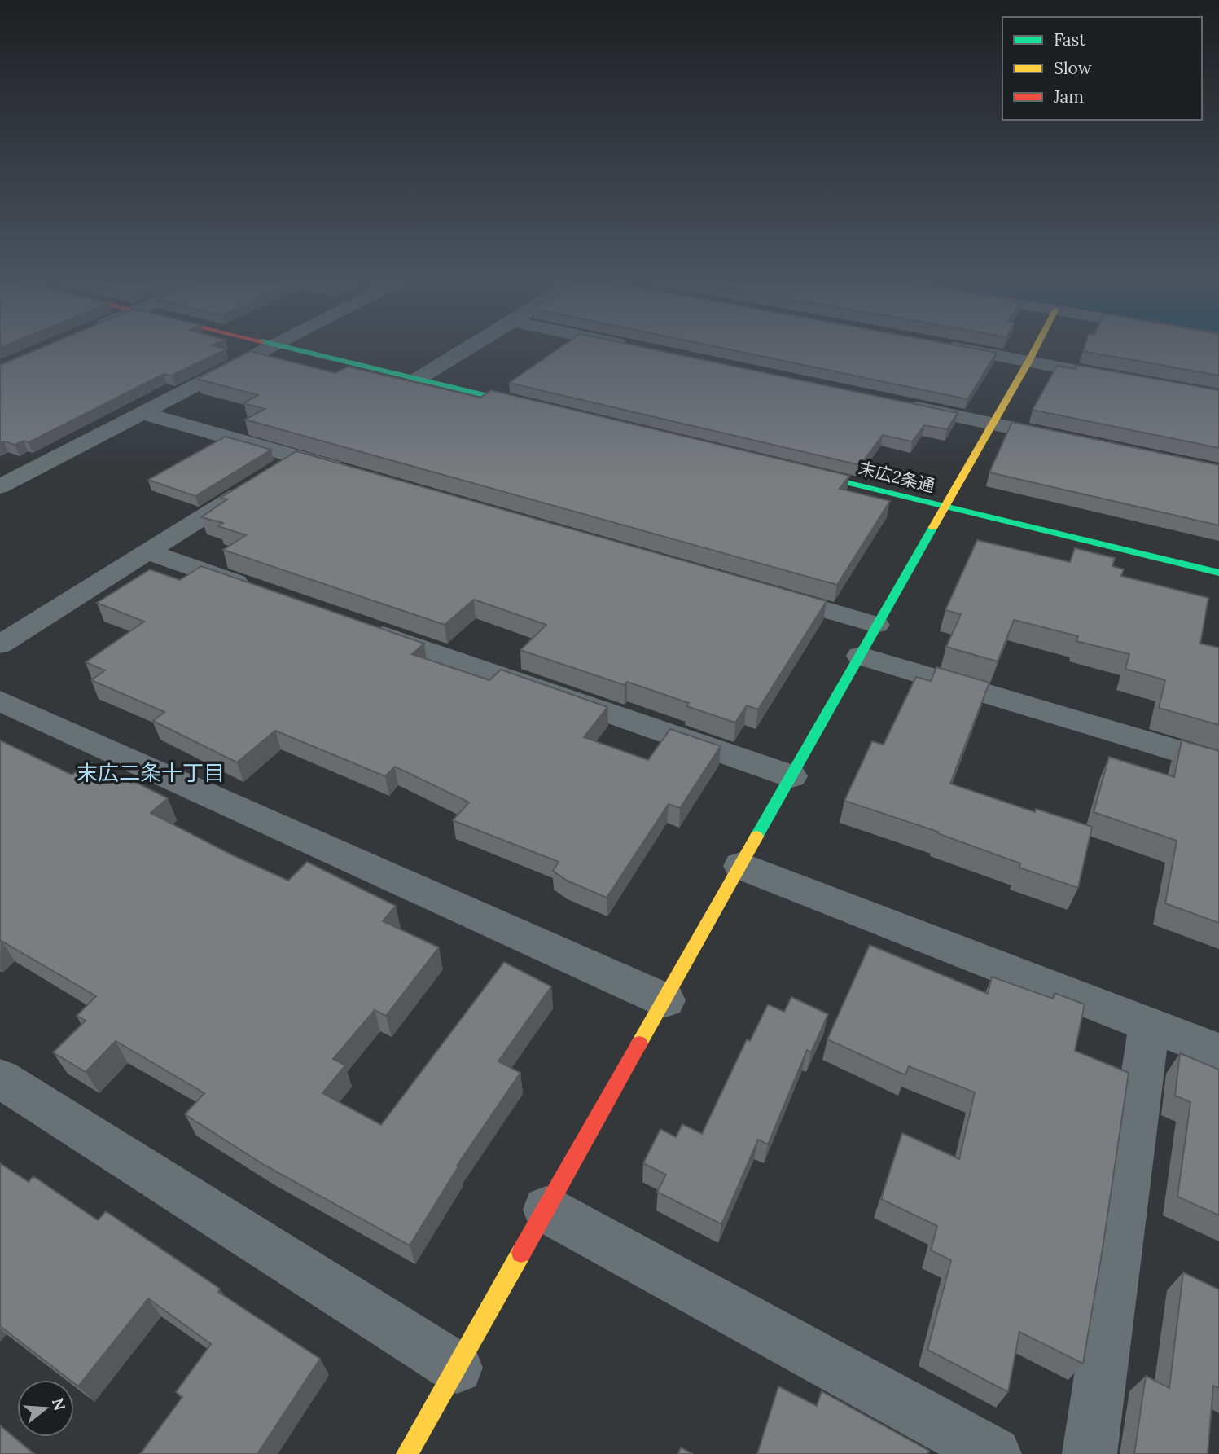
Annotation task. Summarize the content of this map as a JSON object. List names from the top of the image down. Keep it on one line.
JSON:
{"streets":{"street":["末広2条通"]},"districts":["末広二条十丁目"],"legend":["Fast","Slow","Jam"],"north":"right"}
